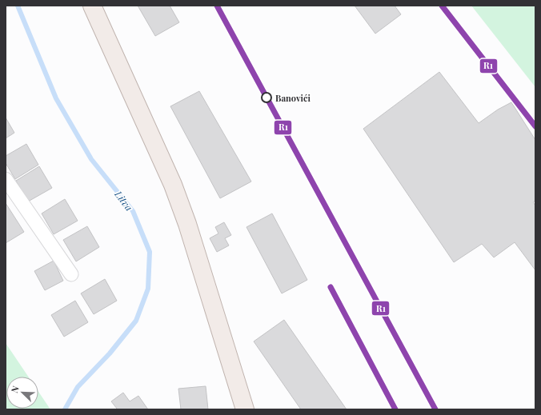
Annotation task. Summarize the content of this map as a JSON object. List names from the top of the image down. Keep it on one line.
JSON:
{"water":["Litva"],"places":["Banovići"],"lines":["transit line R1"],"north":"top left"}
